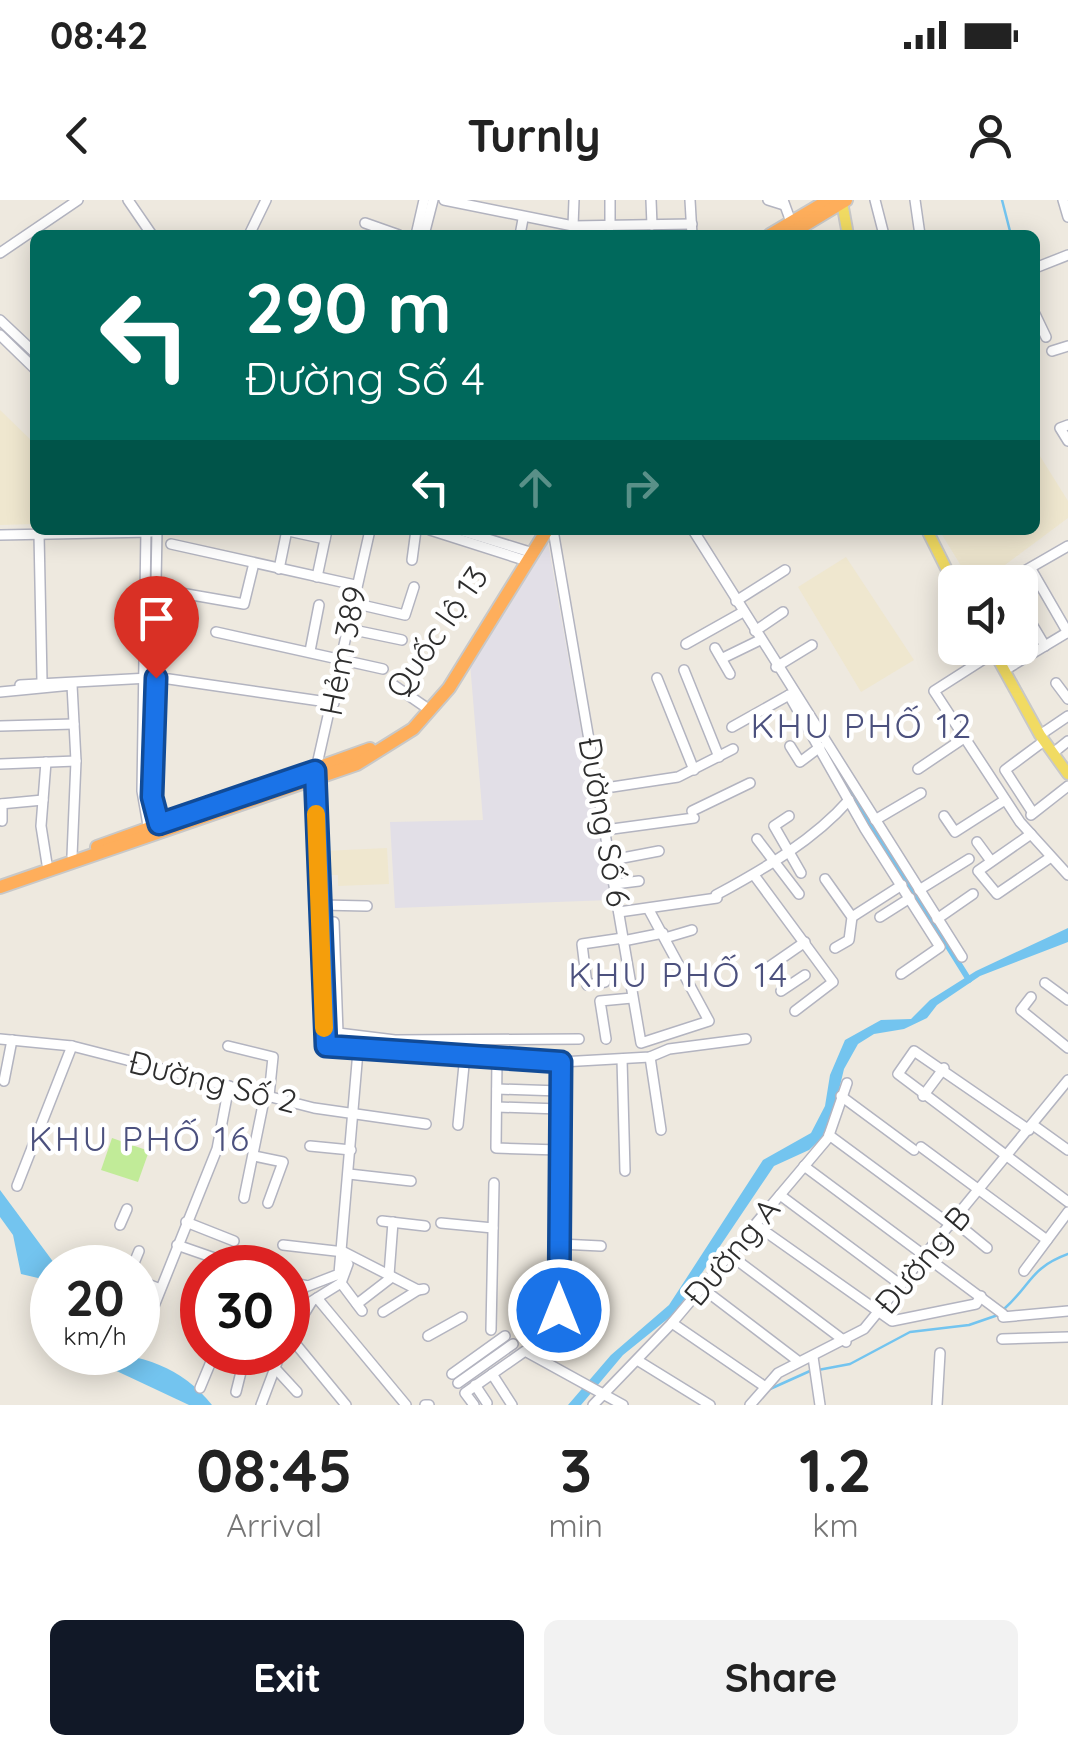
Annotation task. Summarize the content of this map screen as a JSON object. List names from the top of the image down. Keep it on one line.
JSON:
{"streets":{"highway":["Quốc lộ 13"],"street":["Hẻm 389","Đường Số 6","Đường Số 2","Đường A","Đường B"]},"crossings":[["Quốc lộ 13","Hẻm 389"]],"districts":["KHU PHỐ 12","KHU PHỐ 14","KHU PHỐ 16"],"page":{"status":"08:42","header":"Turnly","turn":["290 m","Đường Số 4"],"speed":"20 km/h","limit":"30","eta":["08:45","Arrival","3","min","1.2","km"],"buttons":["Exit","Share"]}}
